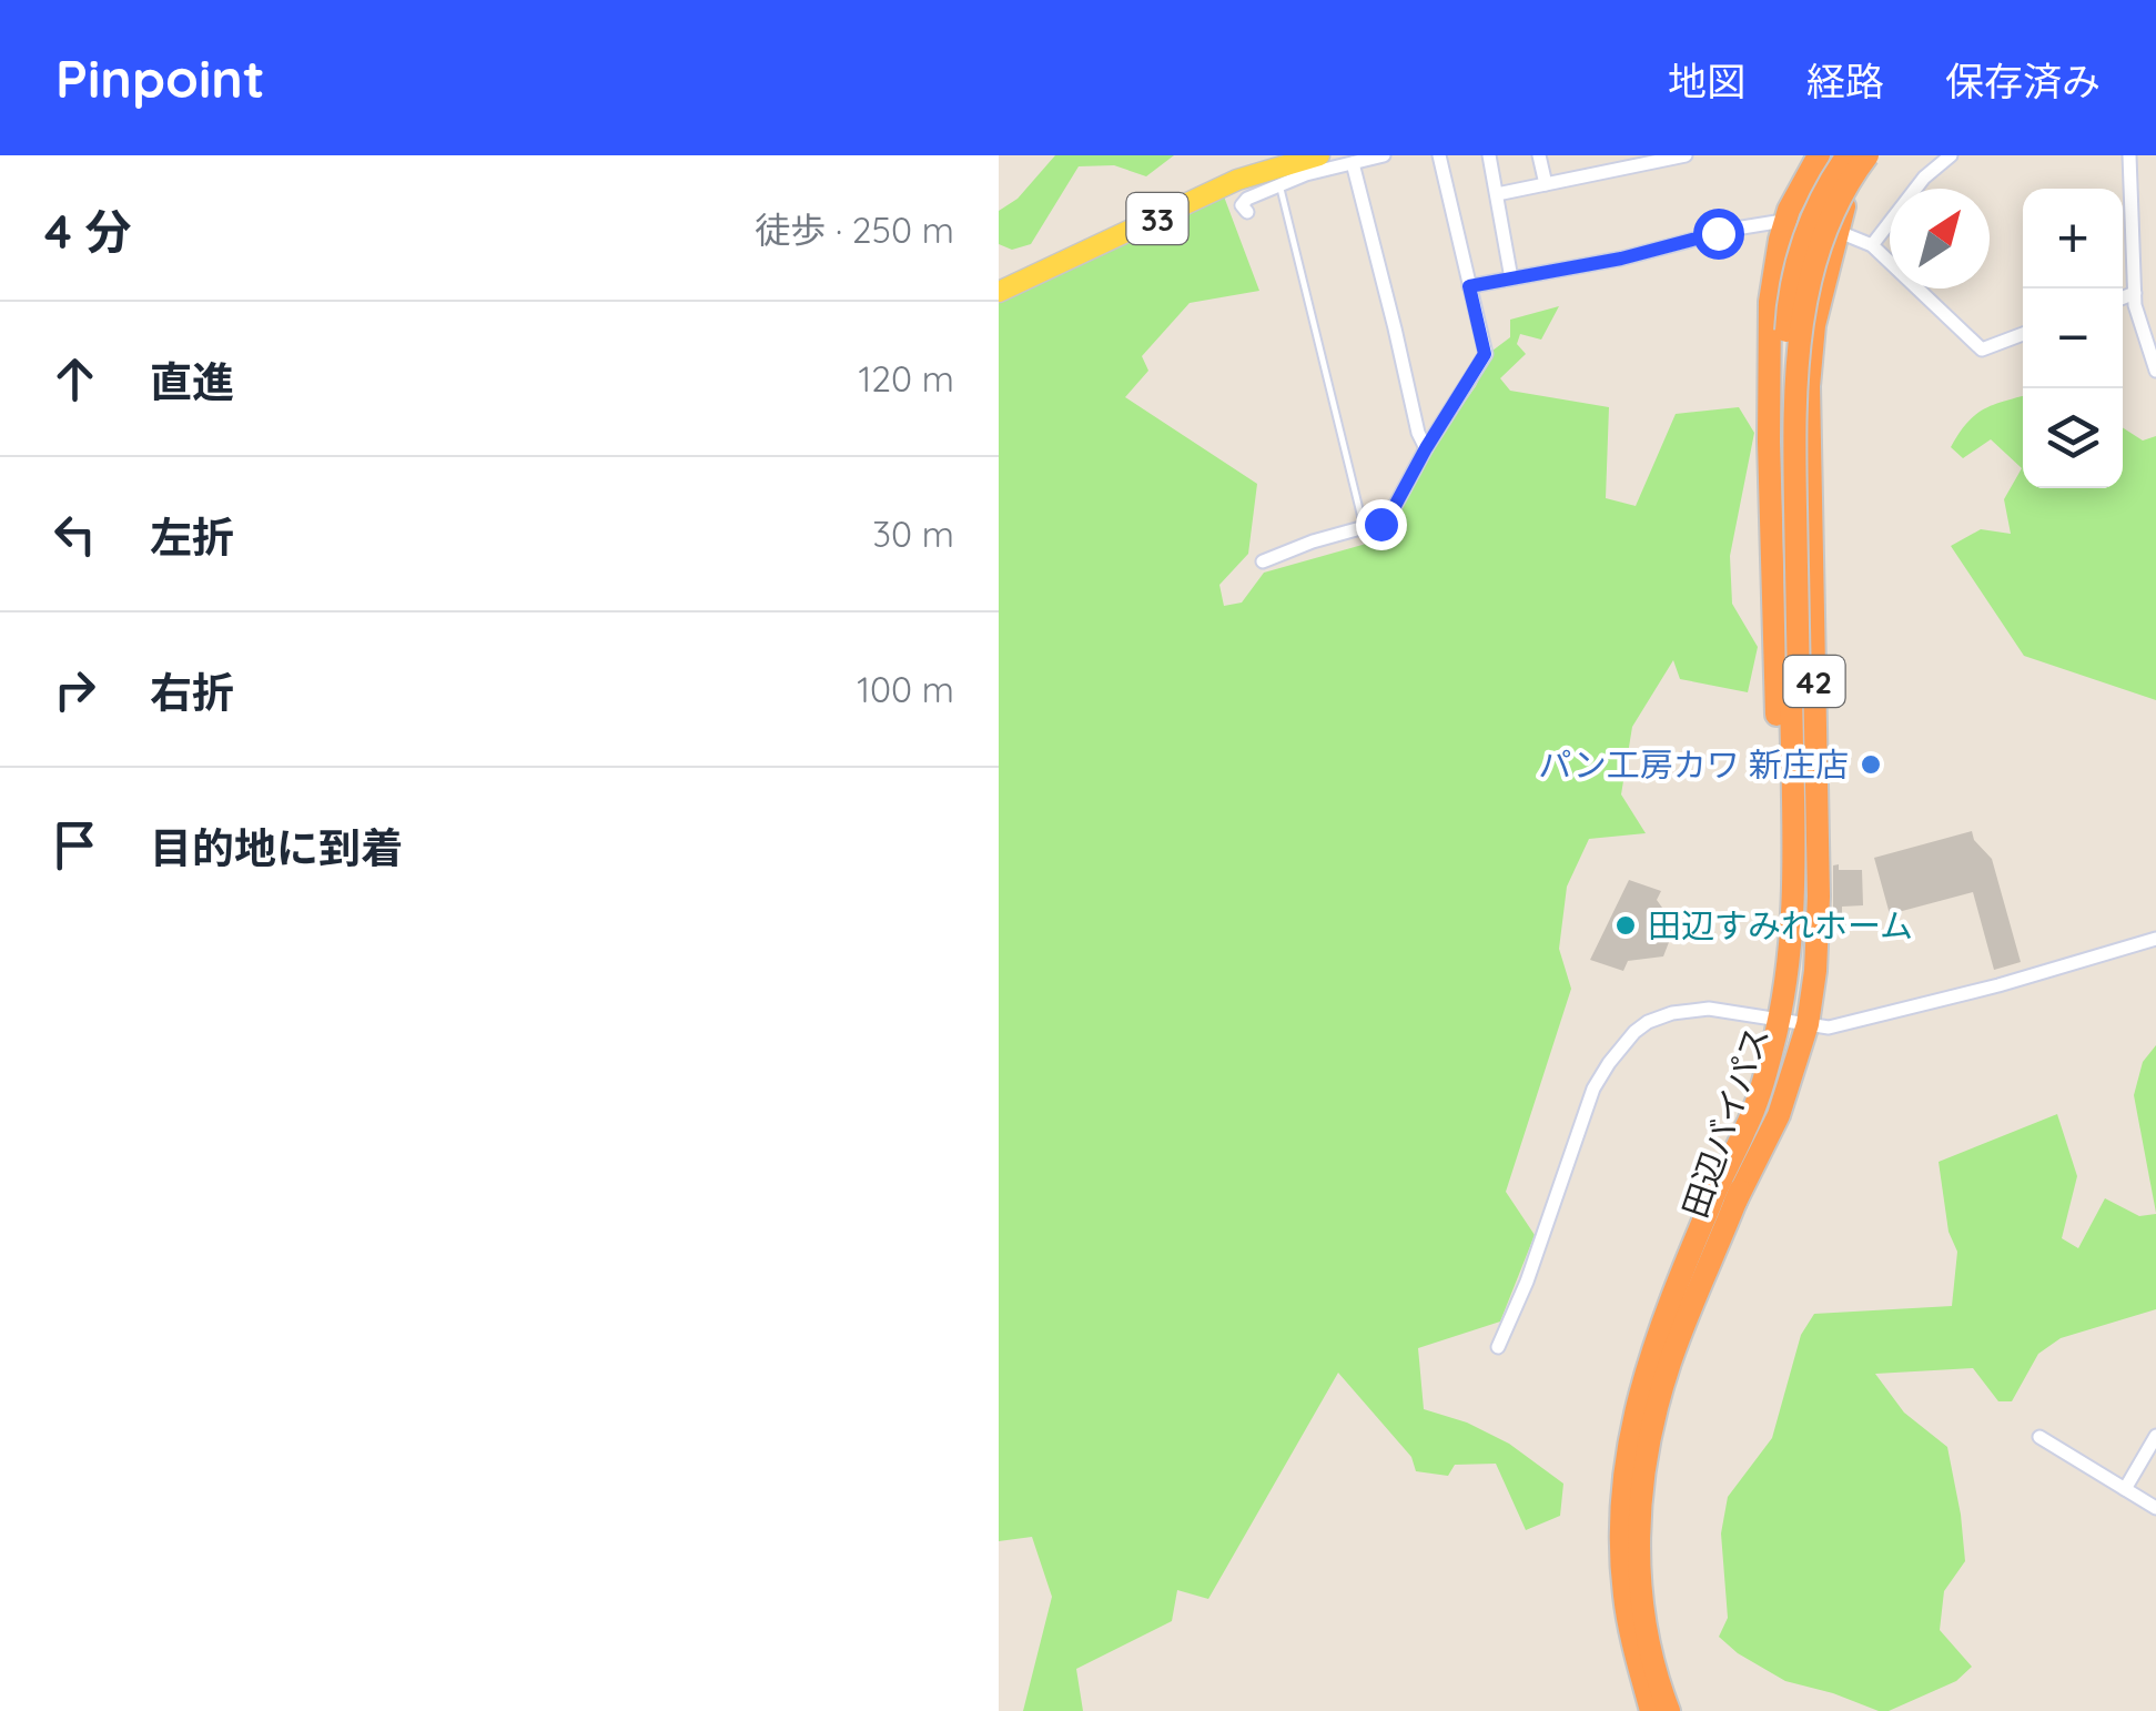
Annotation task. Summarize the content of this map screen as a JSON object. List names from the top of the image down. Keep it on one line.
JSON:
{"streets":{"highway":["42","田辺バイパス"],"main road":["33"]},"crossings":[["42","田辺バイパス"]],"places":["パン工房カワ 新庄店","田辺すみれホーム"],"north":"top right","page":{"header":"Pinpoint","nav":["地図","経路","保存済み"],"heading":["4 分","徒歩 · 250 m"],"map_buttons":["+","−"],"list":[["直進","120 m"],["左折","30 m"],["右折","100 m"],"目的地に到着"]}}
